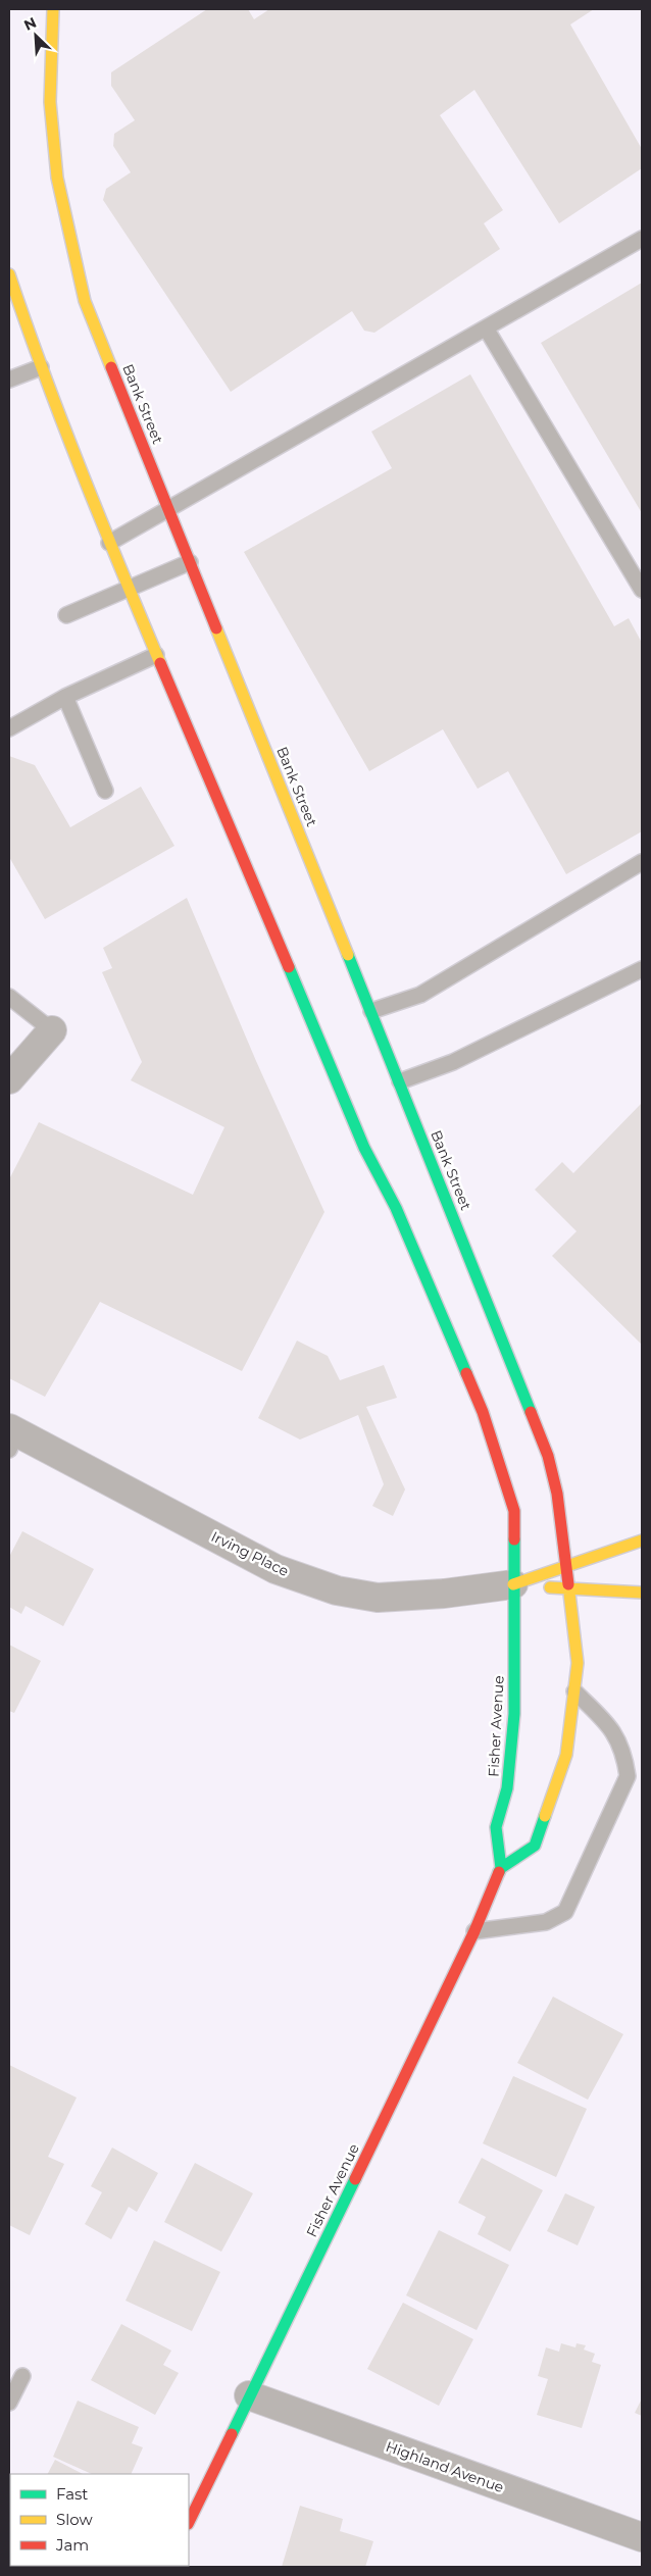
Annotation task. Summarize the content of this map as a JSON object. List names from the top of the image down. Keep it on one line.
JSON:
{"streets":{"street":["Bank Street","Irving Place","Fisher Avenue","Highland Avenue"]},"crossings":[["Irving Place","Fisher Avenue"],["Fisher Avenue","Highland Avenue"]],"legend":["Fast","Slow","Jam"],"north":"top left"}
